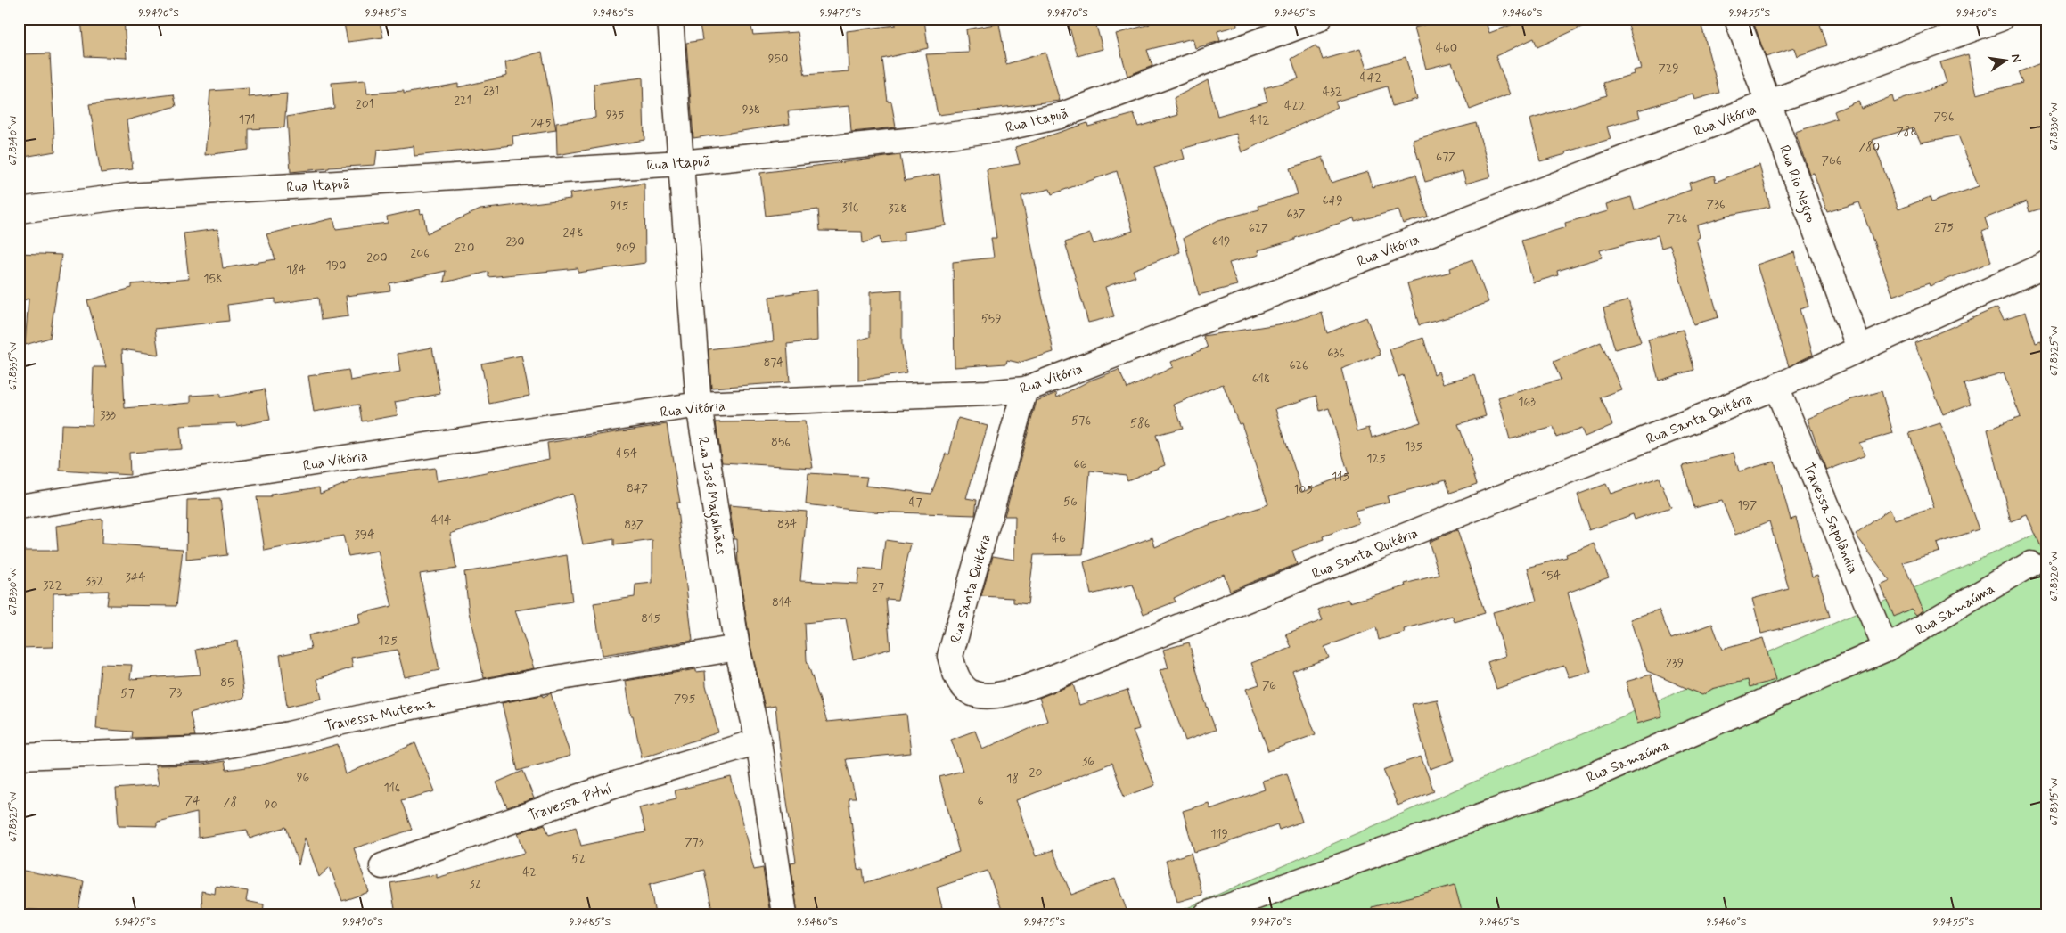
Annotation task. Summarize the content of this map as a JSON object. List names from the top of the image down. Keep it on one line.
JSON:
{"streets":{"street":["Rua Itapuã","Rua Vitória","Rua Rio Negro","Rua Santa Quitéria","Rua José Magalhães","Travessa Sapolândia","Rua Samaúma","Travessa Mutema","Travessa Pituí"]},"crossings":[["Rua Itapuã","Rua José Magalhães"],["Rua Vitória","Rua Rio Negro"],["Rua Vitória","Rua Santa Quitéria"],["Rua Vitória","Rua José Magalhães"],["Rua Rio Negro","Rua Santa Quitéria"],["Rua Santa Quitéria","Travessa Sapolândia"],["Rua José Magalhães","Travessa Mutema"],["Rua José Magalhães","Travessa Pituí"],["Travessa Sapolândia","Rua Samaúma"]],"house_numbers":["460","950","729","442","231","432","221","201","422","938","935","796","171","412","245","788","780","677","766","649","736","915","316","328","637","726","275","627","248","230","619","220","909","206","200","190","184","158","559","636","874","626","618","163","333","576","586","856","135","454","125","66","115","847","105","56","47","197","414","834","837","394","46","154","344","332","322","27","814","815","125","239","85","76","73","57","795","36","20","96","18","116","74","6","78","90","119","773","52","42","32"],"north":"right","coordinates":["9.9490°S","9.9485°S","9.9480°S","9.9475°S","9.9470°S","9.9465°S","9.9460°S","9.9455°S","9.9450°S","67.8330°W","67.8340°W","67.8325°W","67.8335°W","67.8320°W","67.8315°W","9.9495°S"]}
